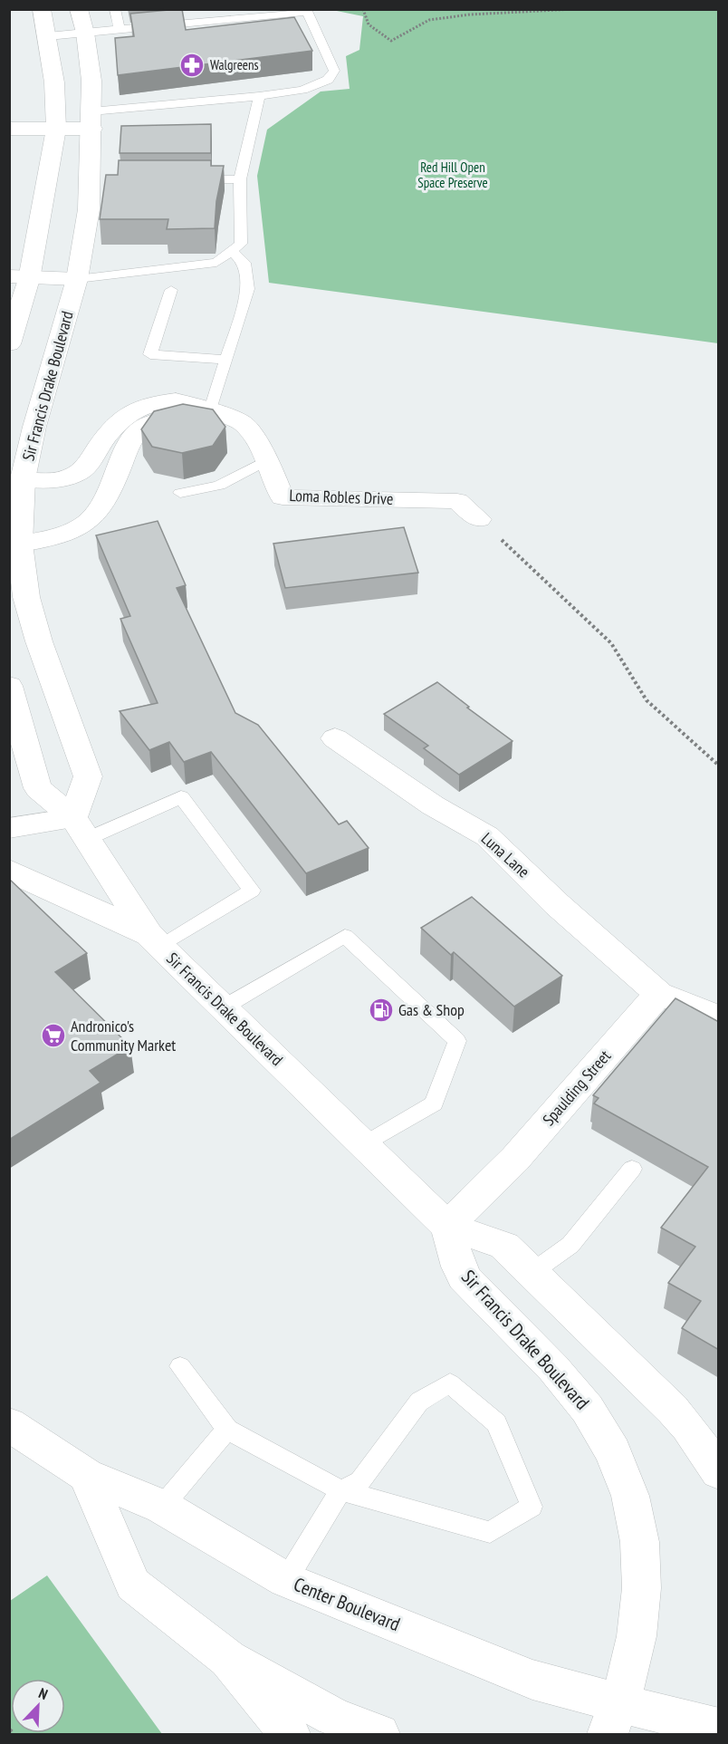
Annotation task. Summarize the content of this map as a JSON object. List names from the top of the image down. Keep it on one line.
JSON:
{"streets":{"main road":["Sir Francis Drake Boulevard","Loma Robles Drive","Luna Lane","Spaulding Street","Center Boulevard"]},"crossings":[["Sir Francis Drake Boulevard","Loma Robles Drive"],["Sir Francis Drake Boulevard","Spaulding Street"],["Sir Francis Drake Boulevard","Center Boulevard"],["Luna Lane","Spaulding Street"]],"parks":["Red Hill Open Space Preserve"],"places":{"pharmacy":["Walgreens"],"fuel station":["Gas & Shop"],"supermarket":["Andronico's Community Market"]},"north":"top right"}
